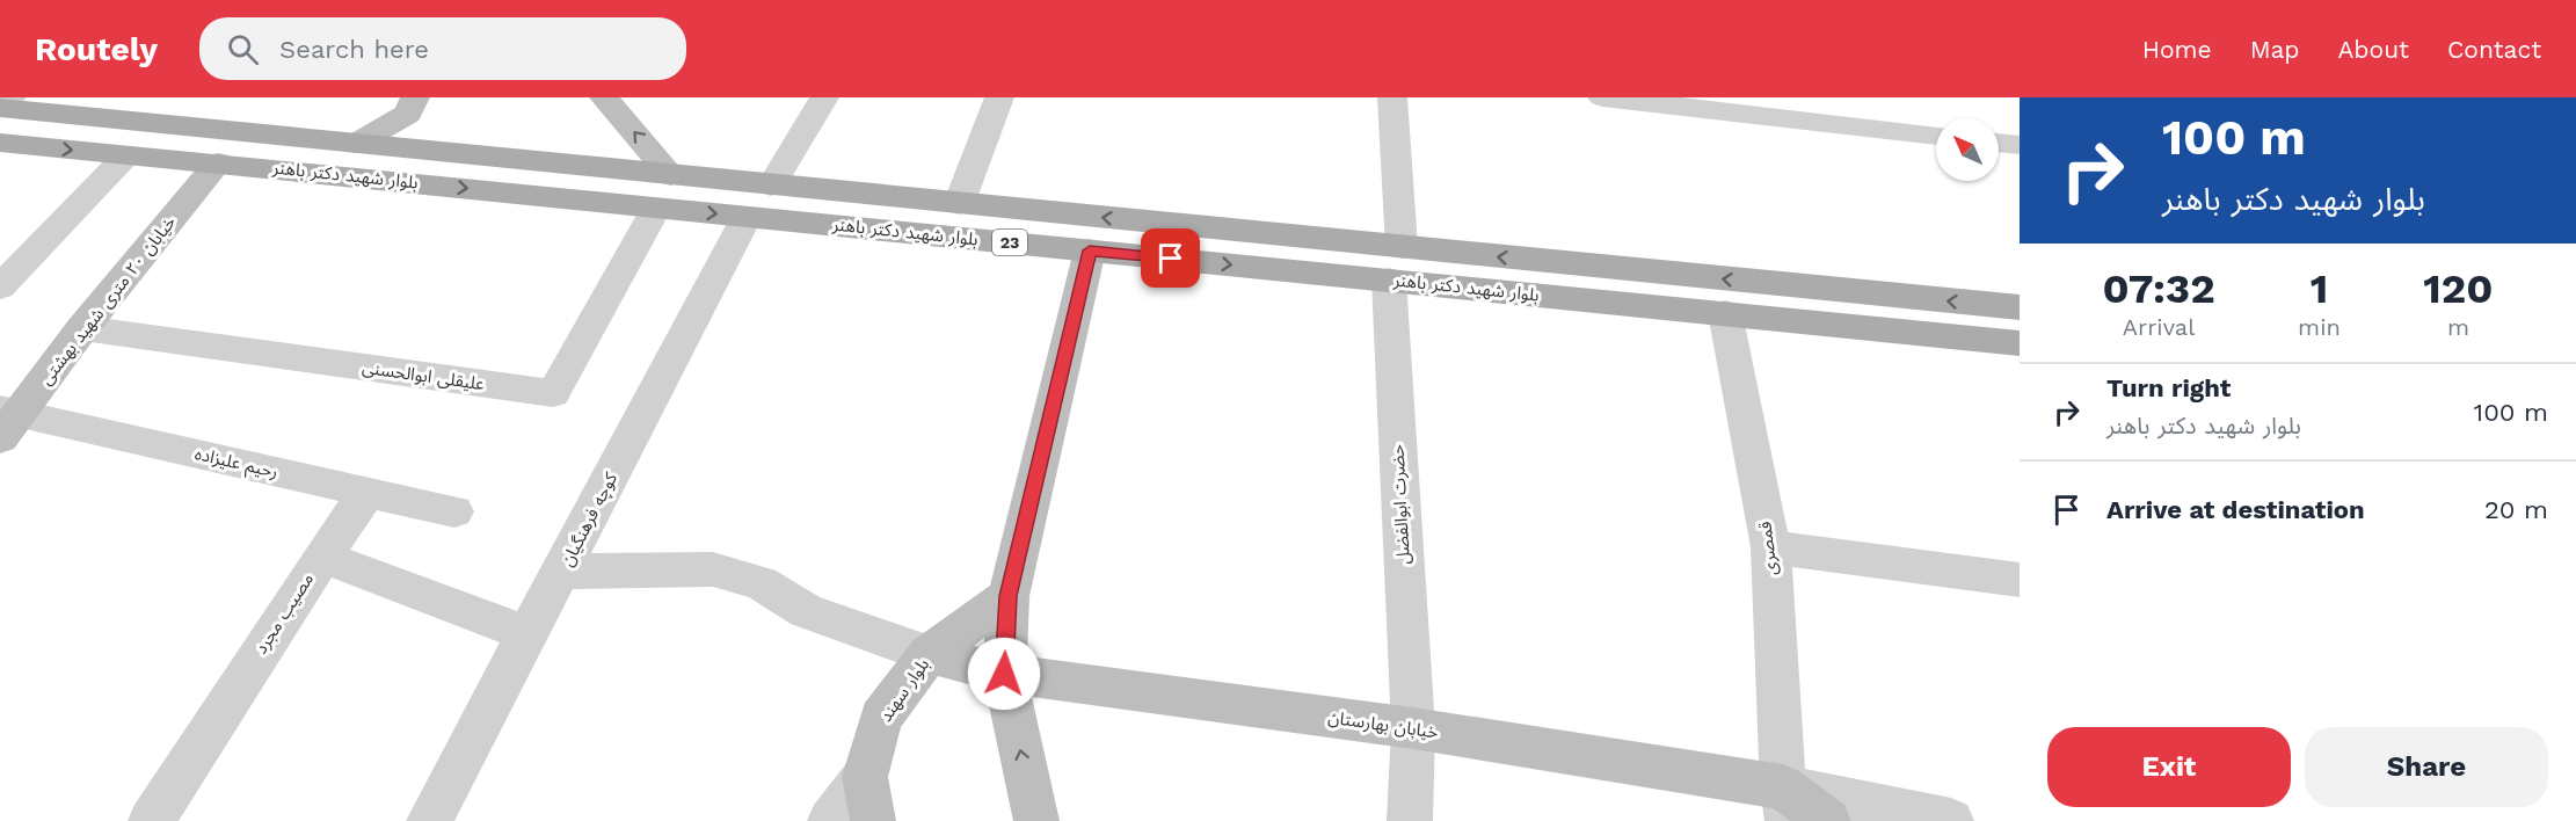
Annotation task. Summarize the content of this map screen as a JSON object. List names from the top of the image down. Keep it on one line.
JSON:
{"streets":{"main road":["بلوار شهید دکتر باهنر","23"],"street":["خیابان ۲۰ متری شهید بهشتی","علیقلی ابوالحسنی","رحیم علیزاده","حضرت ابوالفضل","کوچه فرهنگیان","قمصری","مصیب مجرد","بلوار سهند","خیابان بهارستان"]},"crossings":[["بلوار شهید دکتر باهنر","خیابان ۲۰ متری شهید بهشتی"],["بلوار شهید دکتر باهنر","علیقلی ابوالحسنی"],["بلوار شهید دکتر باهنر","حضرت ابوالفضل"],["بلوار شهید دکتر باهنر","کوچه فرهنگیان"],["بلوار شهید دکتر باهنر","قمصری"],["خیابان ۲۰ متری شهید بهشتی","علیقلی ابوالحسنی"],["خیابان ۲۰ متری شهید بهشتی","رحیم علیزاده"],["حضرت ابوالفضل","خیابان بهارستان"],["کوچه فرهنگیان","مصیب مجرد"],["قمصری","خیابان بهارستان"],["بلوار سهند","خیابان بهارستان"]],"north":"top left","page":{"header":"Routely","search":"Search here","nav":["Home","Map","About","Contact"],"turn":["100 m","بلوار شهید دکتر باهنر"],"eta":["07:32","Arrival","1","min","120","m"],"list":[{"name":"Turn right","note":"بلوار شهید دکتر باهنر","value":"100 m"},{"name":"Arrive at destination","value":"20 m"}],"buttons":["Exit","Share"]}}
